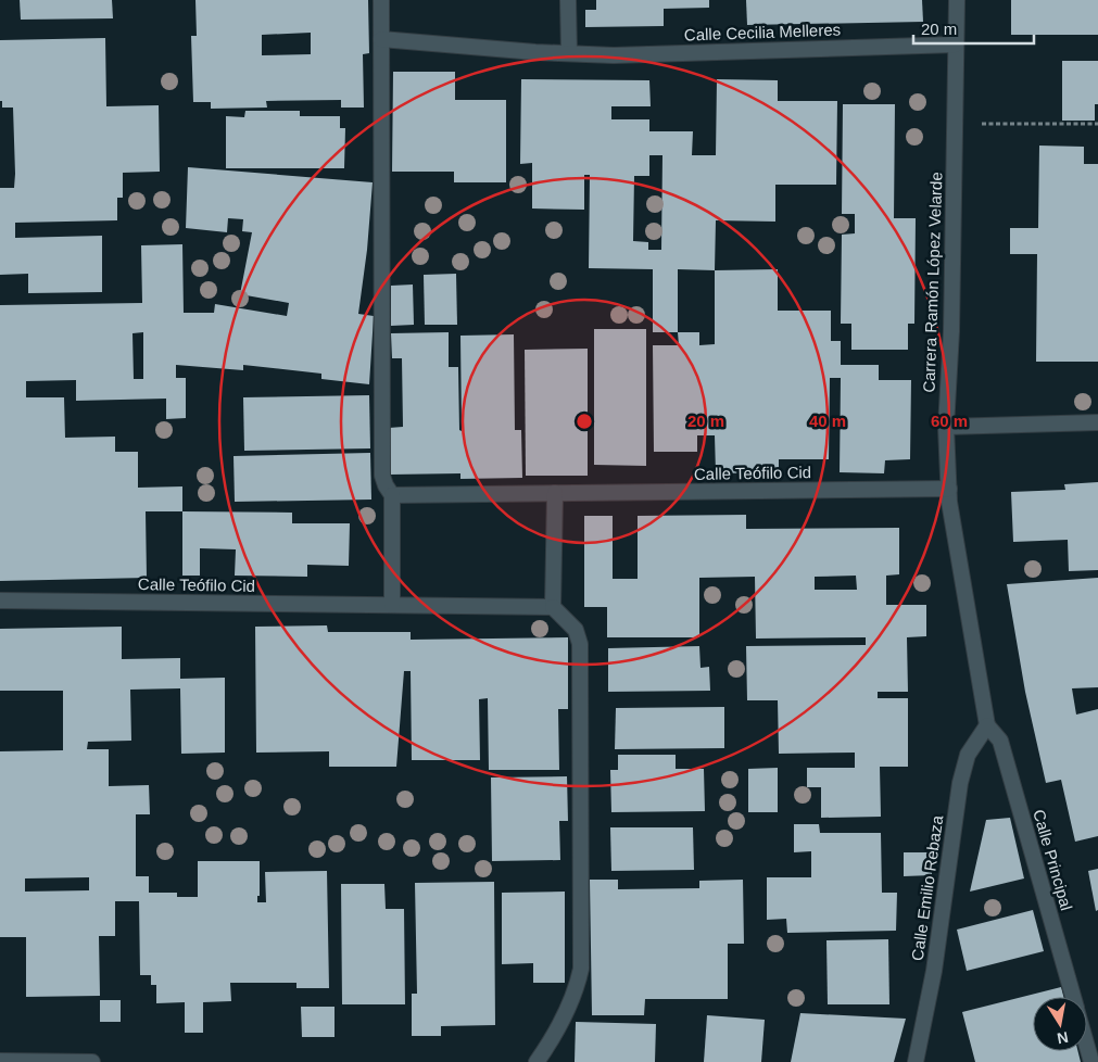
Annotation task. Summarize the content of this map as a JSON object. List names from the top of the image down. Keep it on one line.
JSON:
{"streets":{"street":["Calle Cecilia Melleres","Carrera Ramón López Velarde","Calle Teófilo Cid","Calle Principal","Calle Emilio Rebaza"]},"crossings":[["Calle Cecilia Melleres","Carrera Ramón López Velarde"],["Carrera Ramón López Velarde","Calle Teófilo Cid"],["Carrera Ramón López Velarde","Calle Principal"],["Carrera Ramón López Velarde","Calle Emilio Rebaza"],["Calle Principal","Calle Emilio Rebaza"]],"scale_bar":"20 m","north":"bottom","rings":["20 m","40 m","60 m"]}
